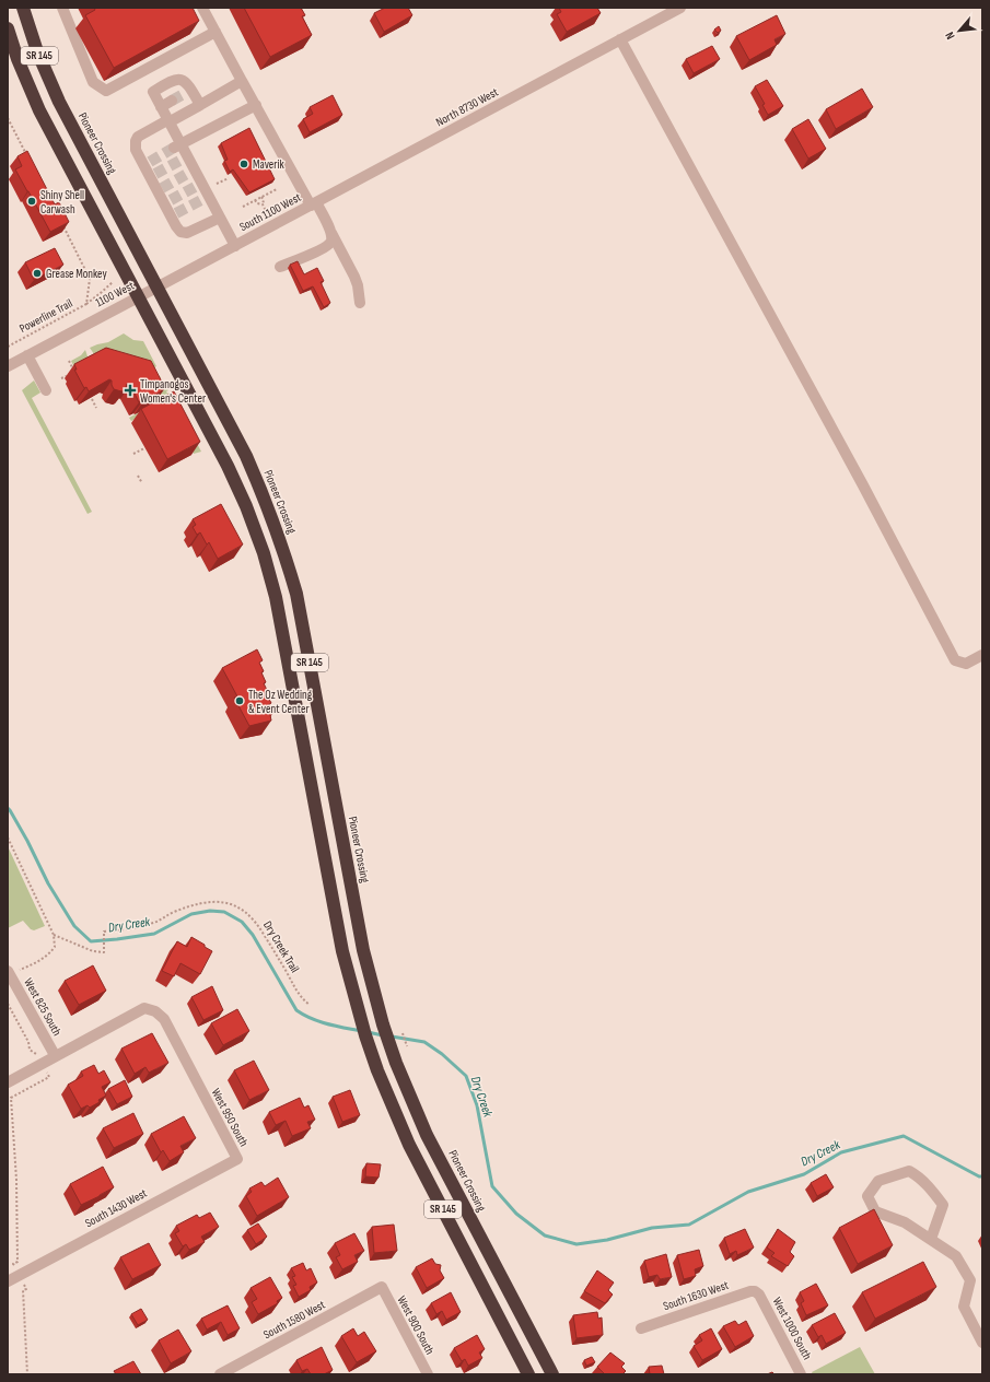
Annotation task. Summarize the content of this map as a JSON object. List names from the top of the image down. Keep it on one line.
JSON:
{"streets":{"highway":["SR 145","Pioneer Crossing"],"street":["North 8730 West","South 1100 West","1100 West","West 825 South","West 950 South","South 1430 West","South 1630 West","South 1580 West","West 900 South","West 1000 South"],"path":["Powerline Trail","Dry Creek Trail"]},"crossings":[["SR 145","1100 West"],["North 8730 West","South 1100 West"],["Pioneer Crossing","1100 West"],["South 1100 West","1100 West"],["West 825 South","West 950 South"],["West 950 South","South 1430 West"],["South 1630 West","West 1000 South"],["South 1580 West","West 900 South"]],"water":["Dry Creek"],"places":{"other":["Maverik","Shiny Shell Carwash","Grease Monkey","The Oz Wedding & Event Center"],"health":["Timpanogos Women's Center"]},"north":"bottom left"}
